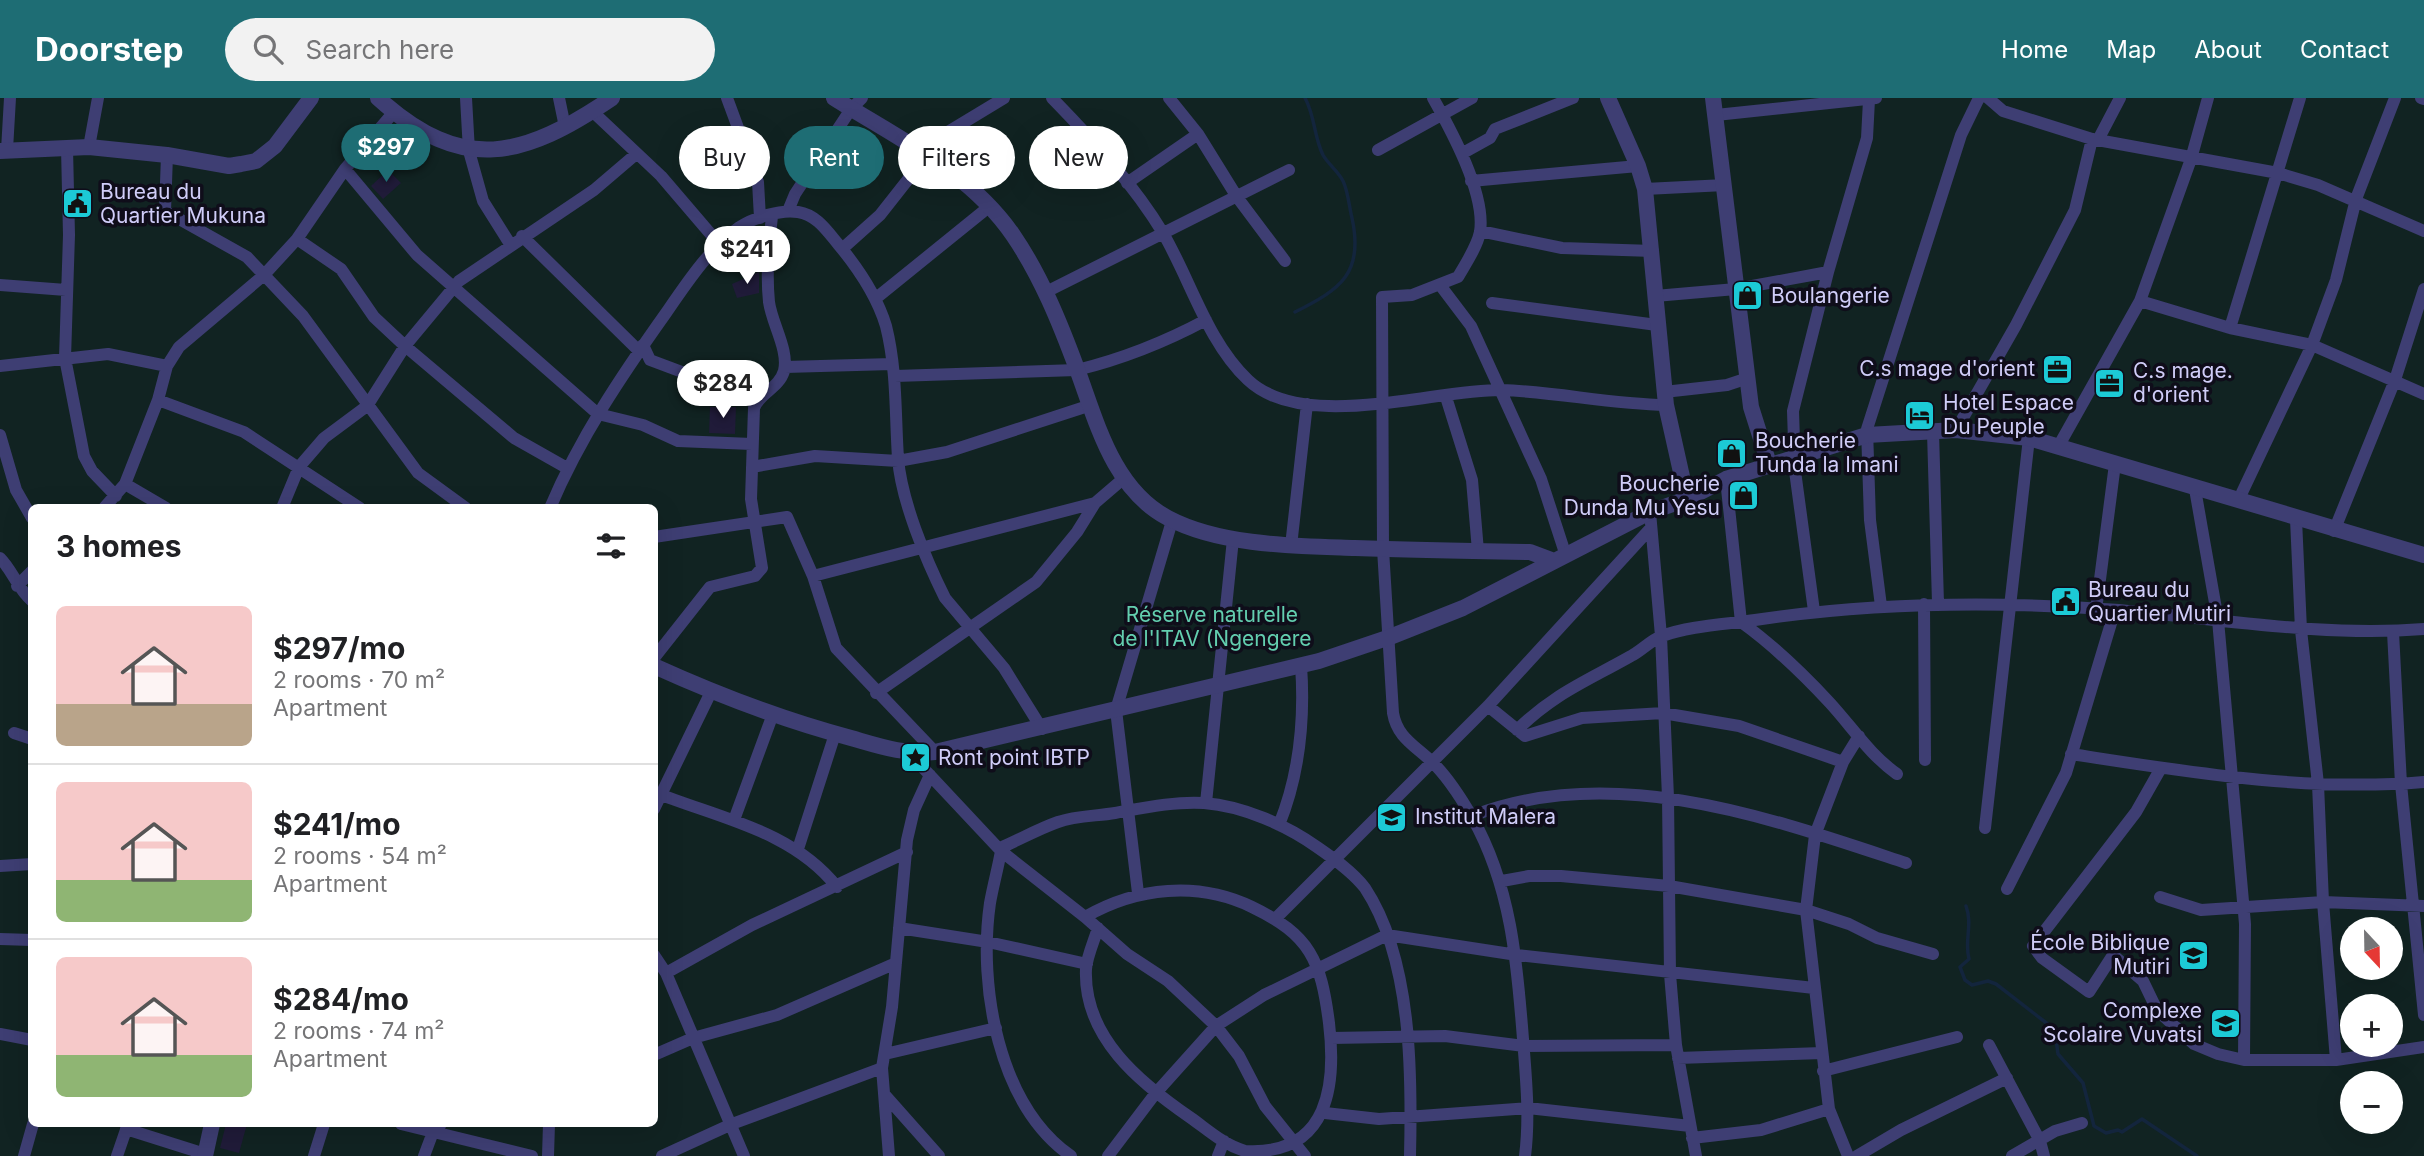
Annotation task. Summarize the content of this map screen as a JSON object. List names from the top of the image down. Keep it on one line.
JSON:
{"parks":["Réserve naturelle de l'ITAV (Ngengere"],"places":{"public building":["Bureau du Quartier Mukuna","Bureau du Quartier Mutiri"],"shop":["Boulangerie","Boucherie Tunda la Imani","Boucherie Dunda Mu Yesu"],"office":["C.s mage d'orient","C.s mage. d'orient"],"hotel":["Hotel Espace Du Peuple"],"place":["Ront point IBTP"],"school or university":["Institut Malera","École Biblique Mutiri","Complexe Scolaire Vuvatsi"]},"north":"bottom","page":{"header":"Doorstep","search":"Search here","nav":["Home","Map","About","Contact"],"price":["$297","$241","$284"],"chip":["Buy","Rent","Filters","New"],"heading":"3 homes","list":[{"name":"$297/mo","note":"2 rooms · 70 m² · Apartment"},{"name":"$241/mo","note":"2 rooms · 54 m² · Apartment"},{"name":"$284/mo","note":"2 rooms · 74 m² · Apartment"}],"map_buttons":["+","−"]}}
